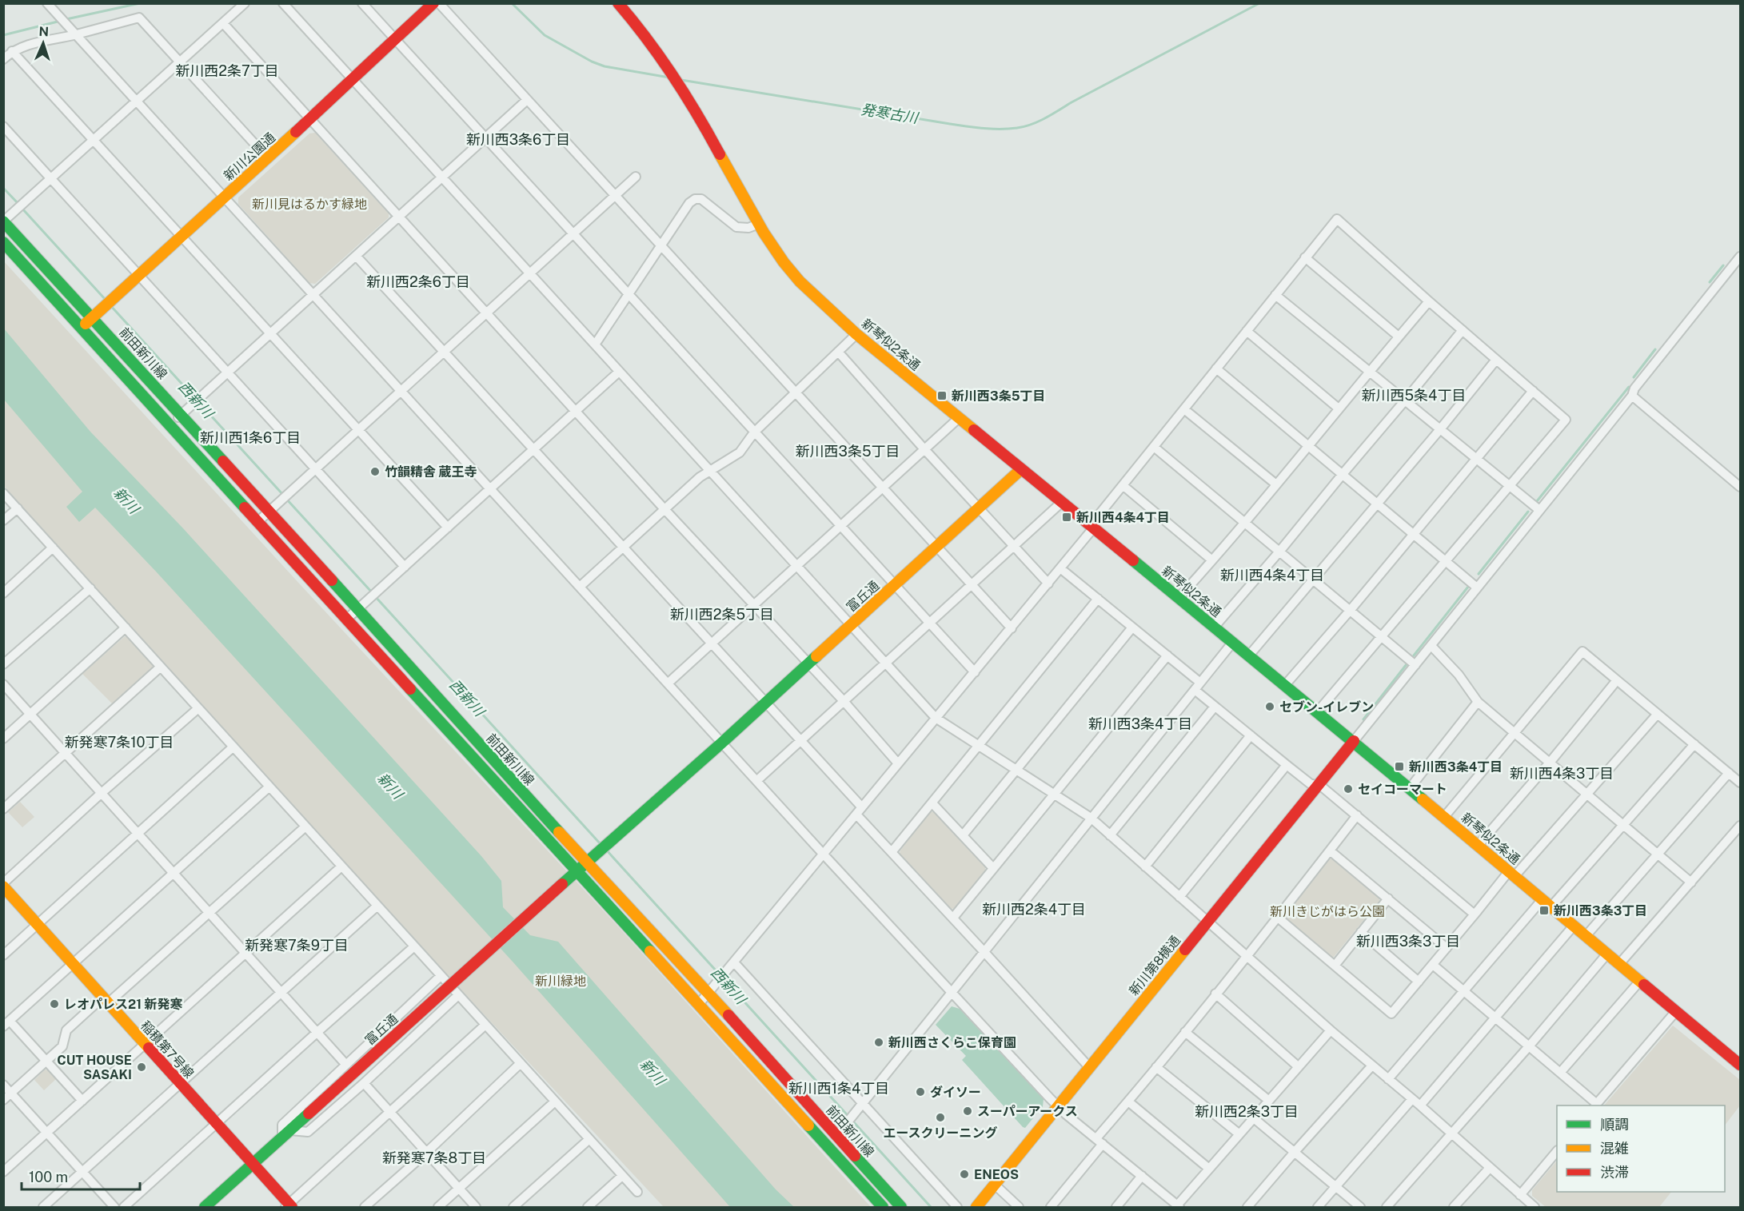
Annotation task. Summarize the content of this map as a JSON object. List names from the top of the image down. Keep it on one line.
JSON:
{"streets":{"street":["新川公園通","新琴似2条通","前田新川線","富丘通","新川第8横通","稲積第7号線"]},"crossings":[["新川公園通","前田新川線"],["新琴似2条通","富丘通"],["新琴似2条通","新川第8横通"],["前田新川線","富丘通"],["富丘通","稲積第7号線"]],"districts":["新川西2条7丁目","新川西3条6丁目","新川西2条6丁目","新川西5条4丁目","新川西1条6丁目","新川西3条5丁目","新川西4条4丁目","新川西2条5丁目","新川西3条4丁目","新発寒7条10丁目","新川西4条3丁目","新川西2条4丁目","新川西3条3丁目","新発寒7条9丁目","新川西1条4丁目","新川西2条3丁目","新発寒7条8丁目"],"water":["発寒古川","西新川","新川"],"parks":["新川見はるかす緑地","新川きじがはら公園","新川緑地"],"places":{"transit":["新川西3条5丁目","新川西4条4丁目","新川西3条4丁目","新川西3条3丁目"],"other":["竹韻精舎 蔵王寺","セブン-イレブン","セイコーマート","レオパレス21 新発寒","新川西さくらこ保育園","CUT HOUSE SASAKI","ダイソー","スーパーアークス","エースクリーニング","ENEOS"]},"legend":["順調","混雑","渋滞"],"scale_bar":"100 m","north":"top"}
